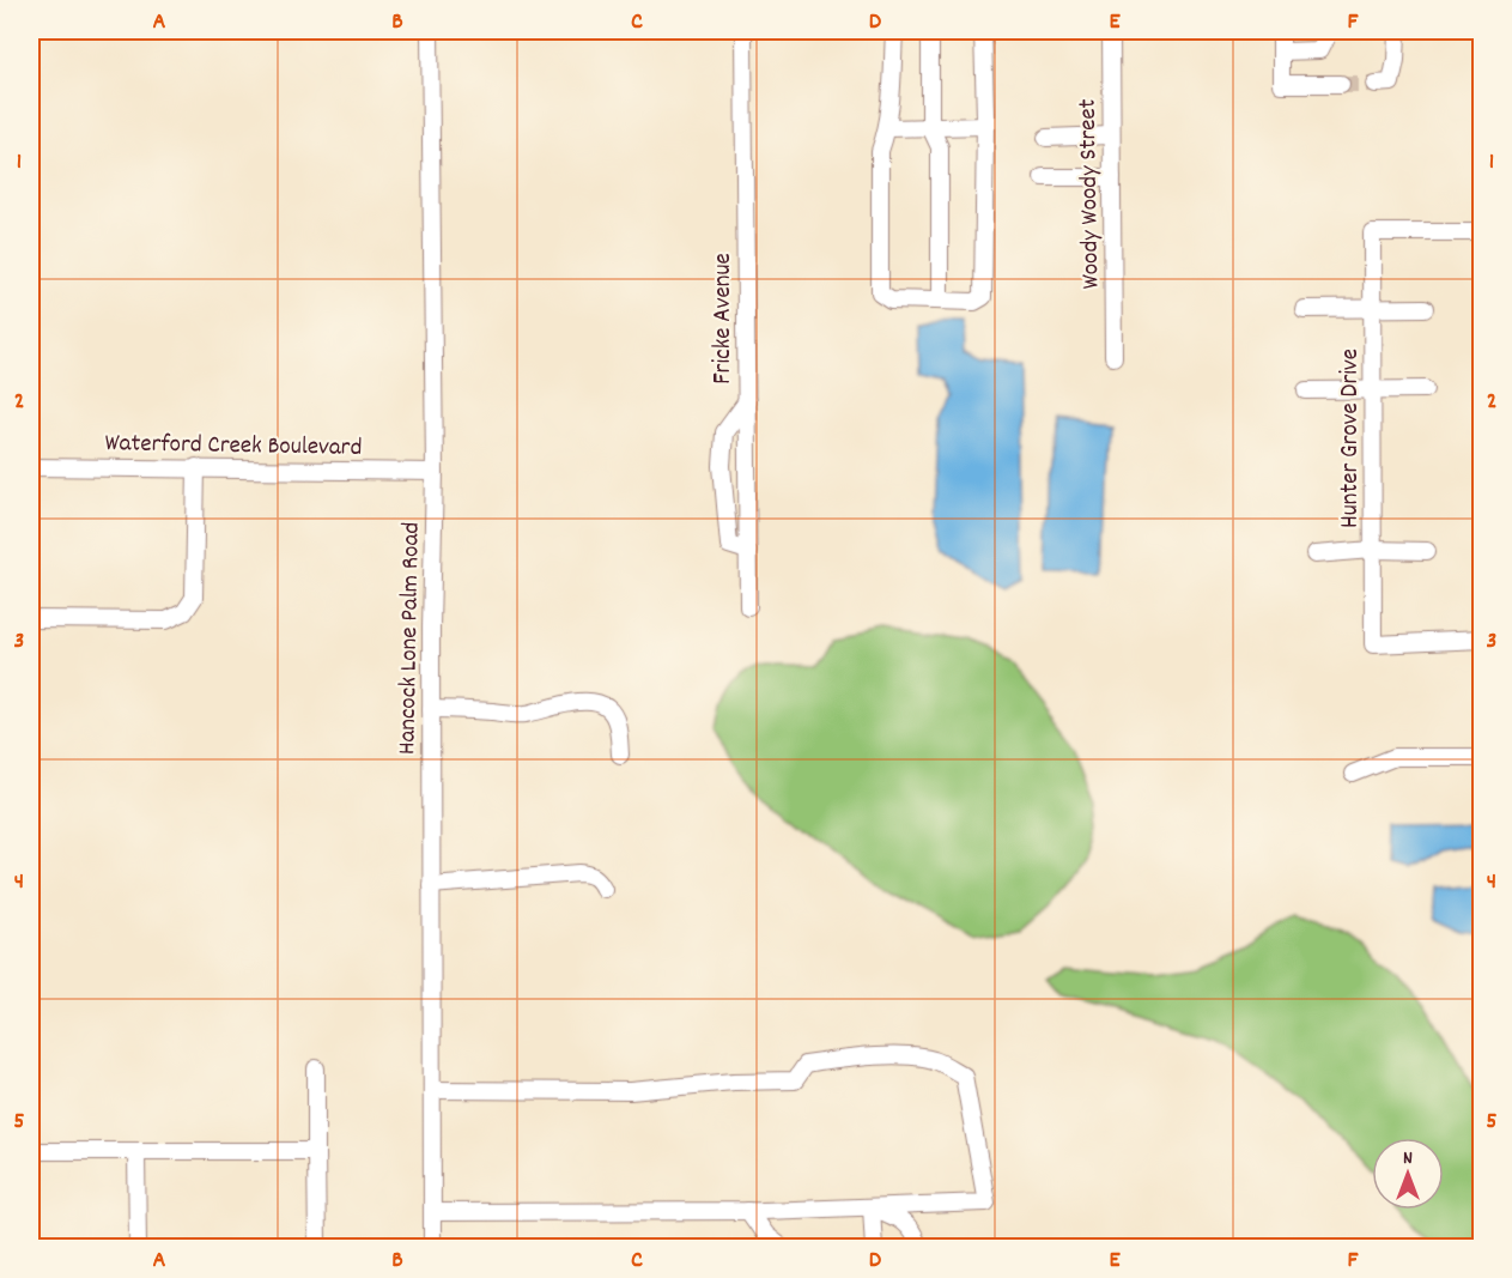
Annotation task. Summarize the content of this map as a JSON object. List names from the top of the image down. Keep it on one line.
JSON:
{"streets":{"street":["Woody Woody Street","Fricke Avenue","Hunter Grove Drive","Waterford Creek Boulevard","Hancock Lone Palm Road"]},"crossings":[["Waterford Creek Boulevard","Hancock Lone Palm Road"]],"north":"top","grid":{"columns":["A","B","C","D","E","F"],"rows":["1","2","3","4","5"]}}
